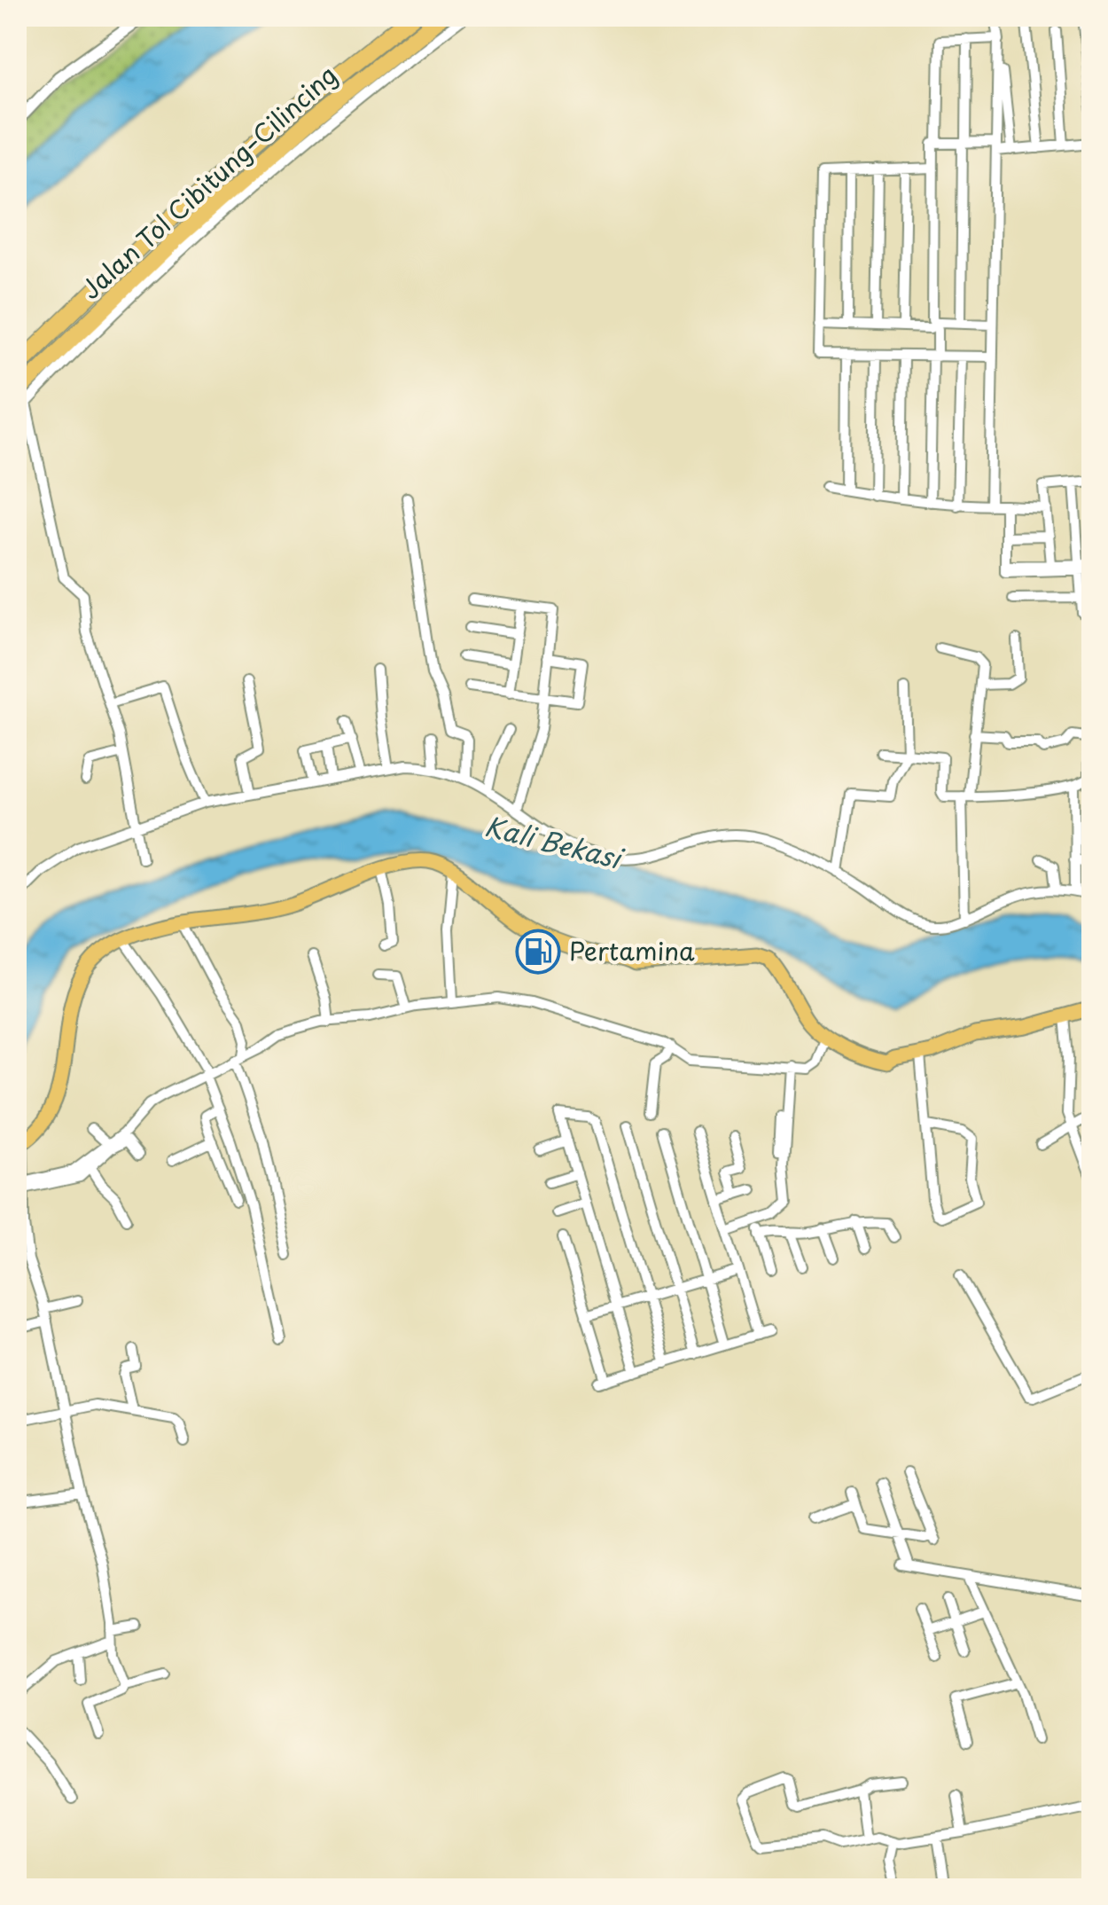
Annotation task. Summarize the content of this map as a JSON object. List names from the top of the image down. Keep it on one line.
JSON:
{"streets":{"highway":["Jalan Tol Cibitung–Cilincing"]},"water":["Kali Bekasi"],"places":{"fuel station":["Pertamina"]}}
